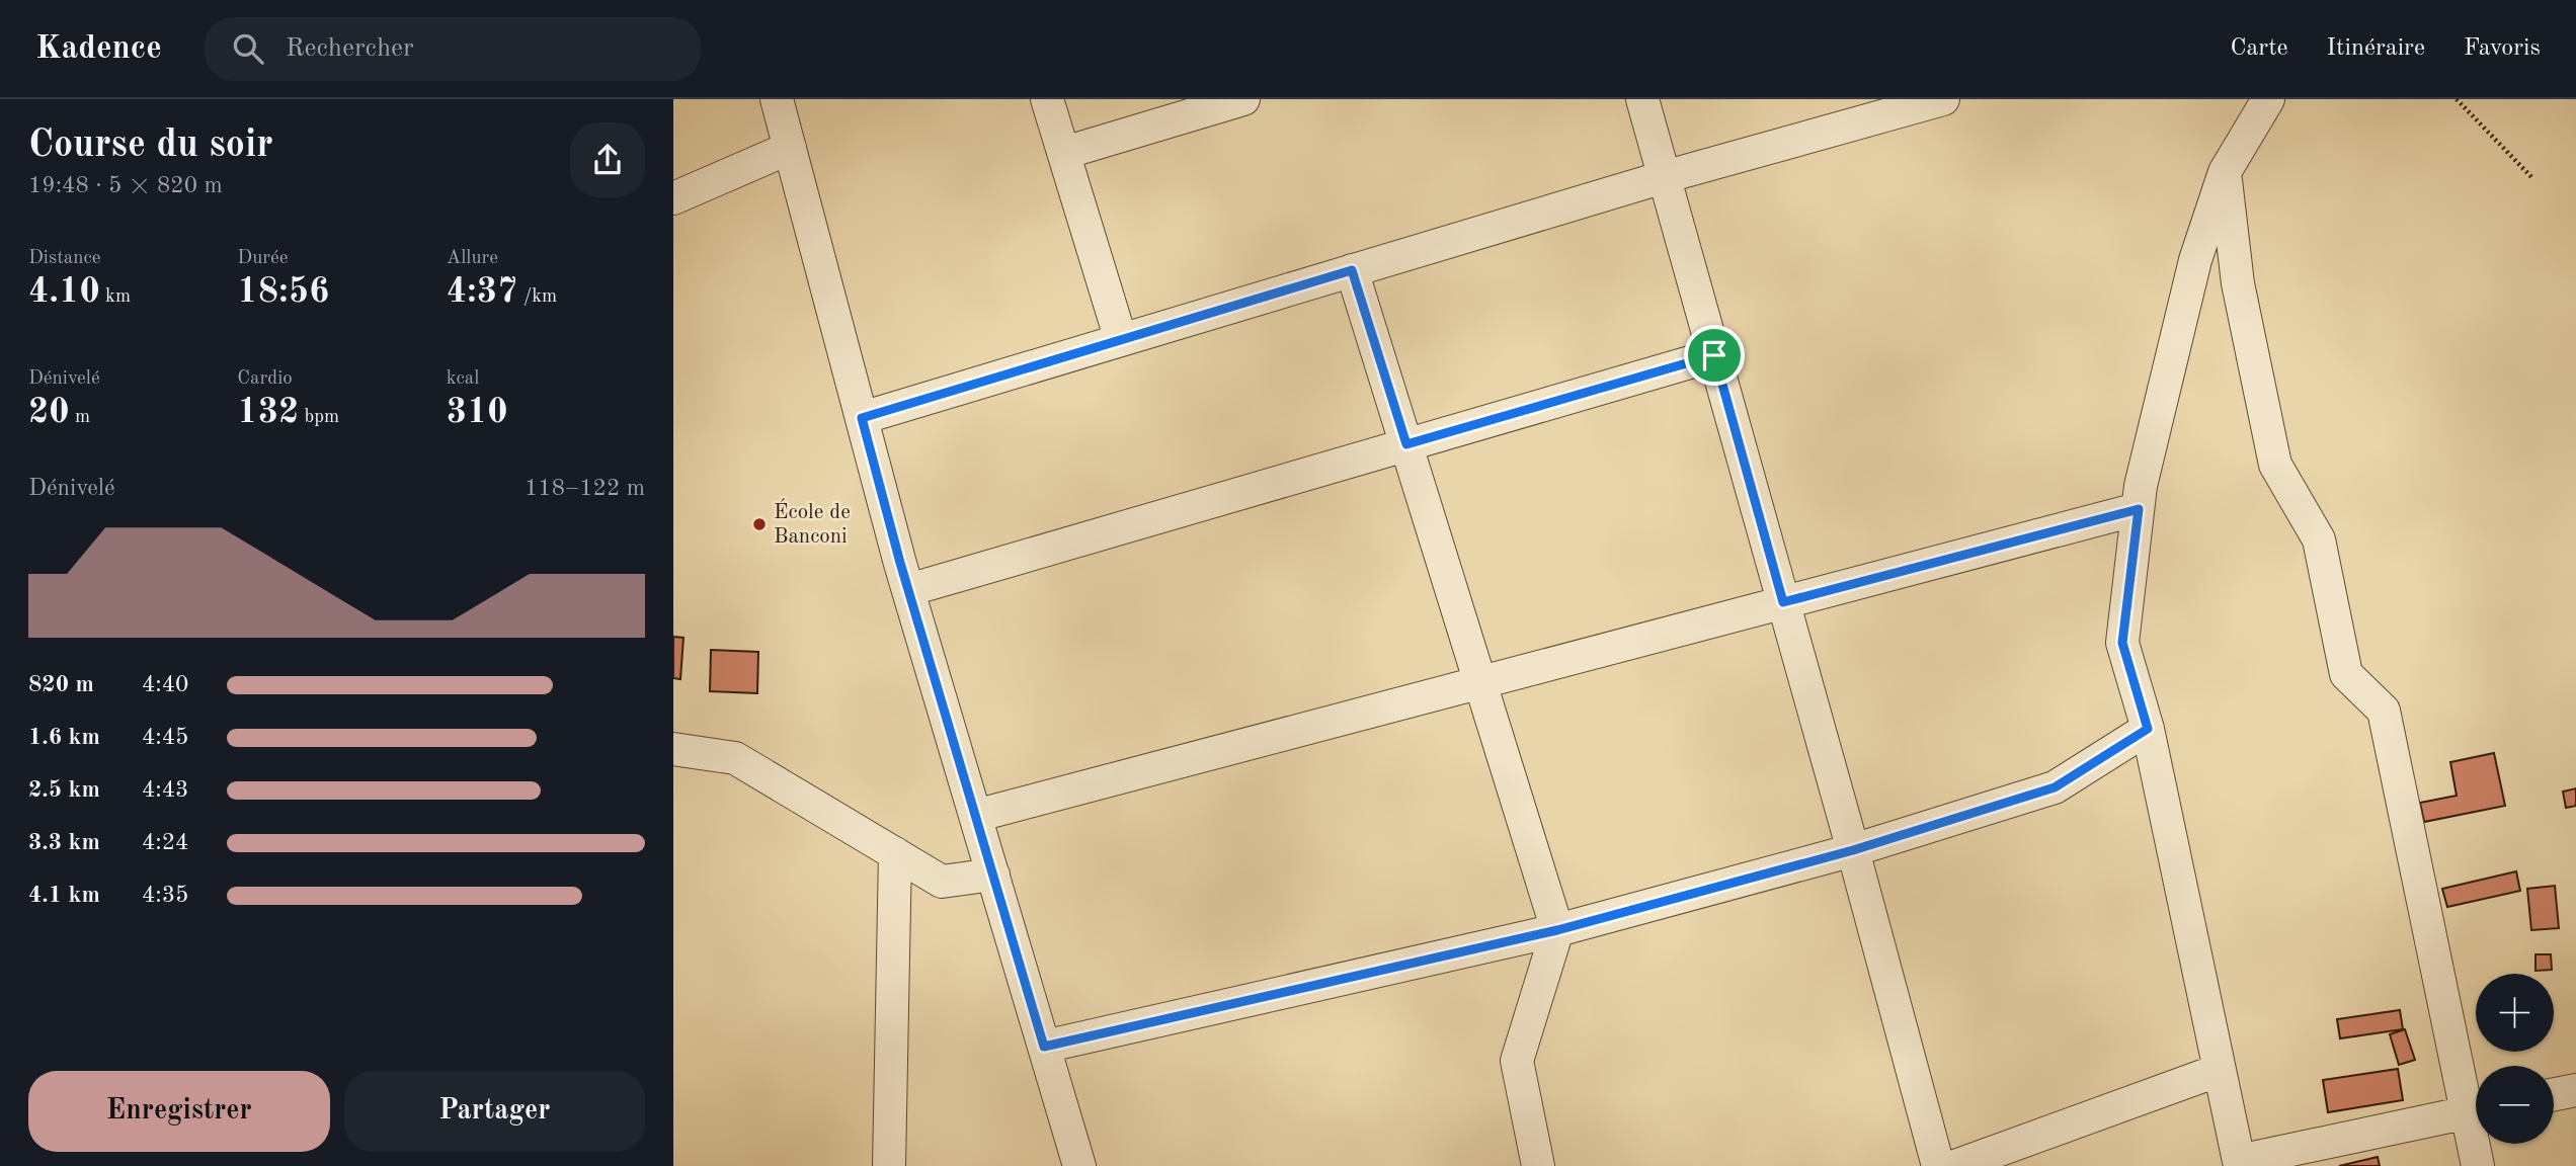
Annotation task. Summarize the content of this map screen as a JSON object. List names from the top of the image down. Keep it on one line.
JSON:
{"places":["École de Banconi"],"page":{"header":"Kadence","search":"Rechercher","nav":["Carte","Itinéraire","Favoris"],"heading":["Course du soir","19:48 · 5 × 820 m"],"stats":[["Distance","4.10 km"],["Durée","18:56"],["Allure","4:37 /km"],["Dénivelé","20 m"],["Cardio","132 bpm"],["kcal","310"]],"chart":["Dénivelé","118–122 m"],"list":[{"name":"820 m","note":"4:40"},{"name":"1.6 km","note":"4:45"},{"name":"2.5 km","note":"4:43"},{"name":"3.3 km","note":"4:24"},{"name":"4.1 km","note":"4:35"}],"map_buttons":["+","−"],"buttons":["Enregistrer","Partager"]}}
